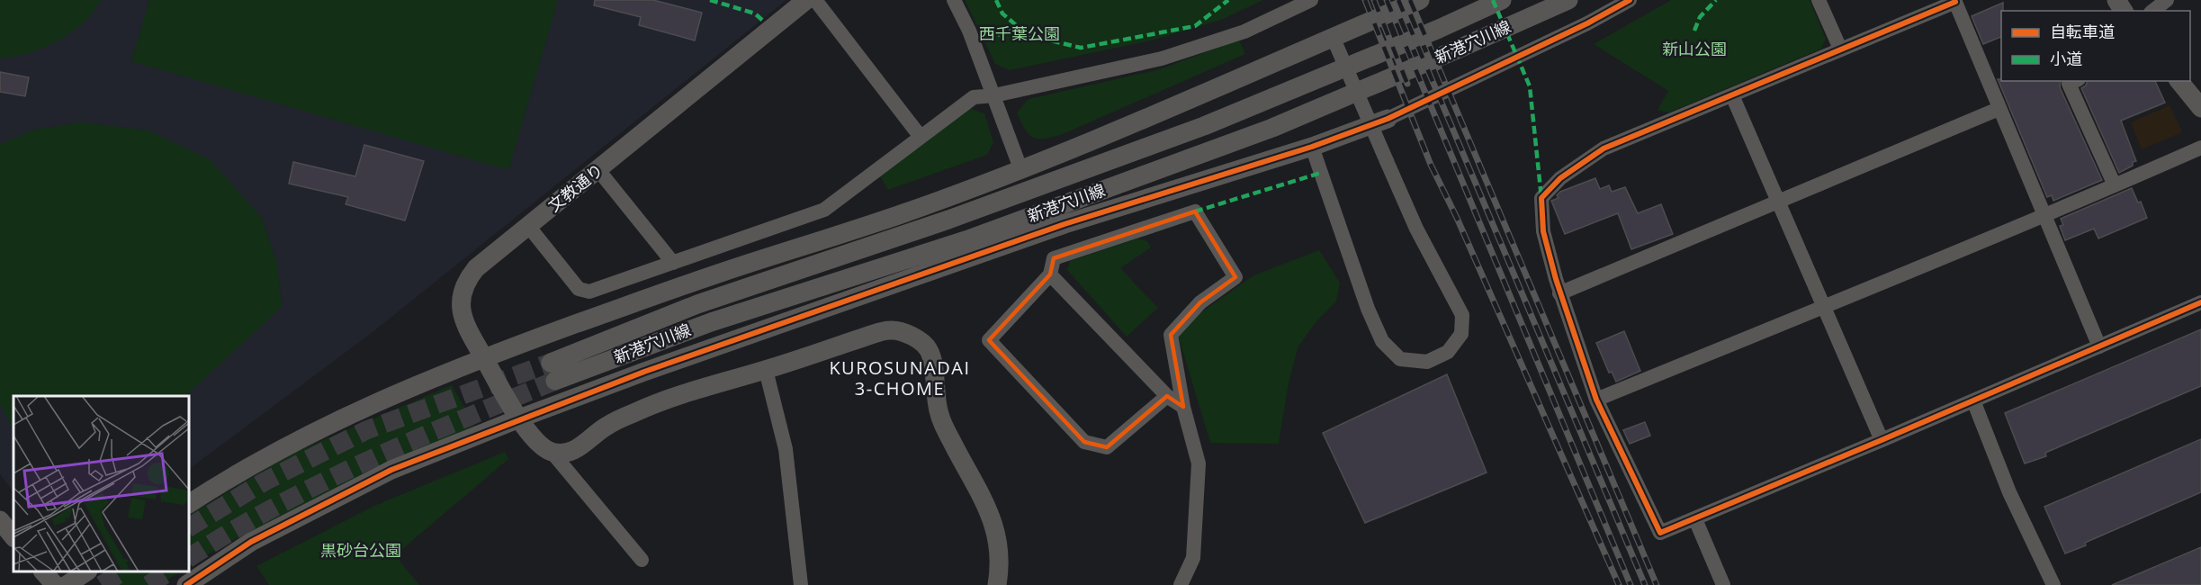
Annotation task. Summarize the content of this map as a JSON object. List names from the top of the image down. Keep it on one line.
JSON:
{"streets":{"street":["新港穴川線","文教通り"]},"districts":["KUROSUNADAI 3-CHOME"],"parks":["西千葉公園","新山公園","黒砂台公園"],"legend":["自転車道","小道"]}
